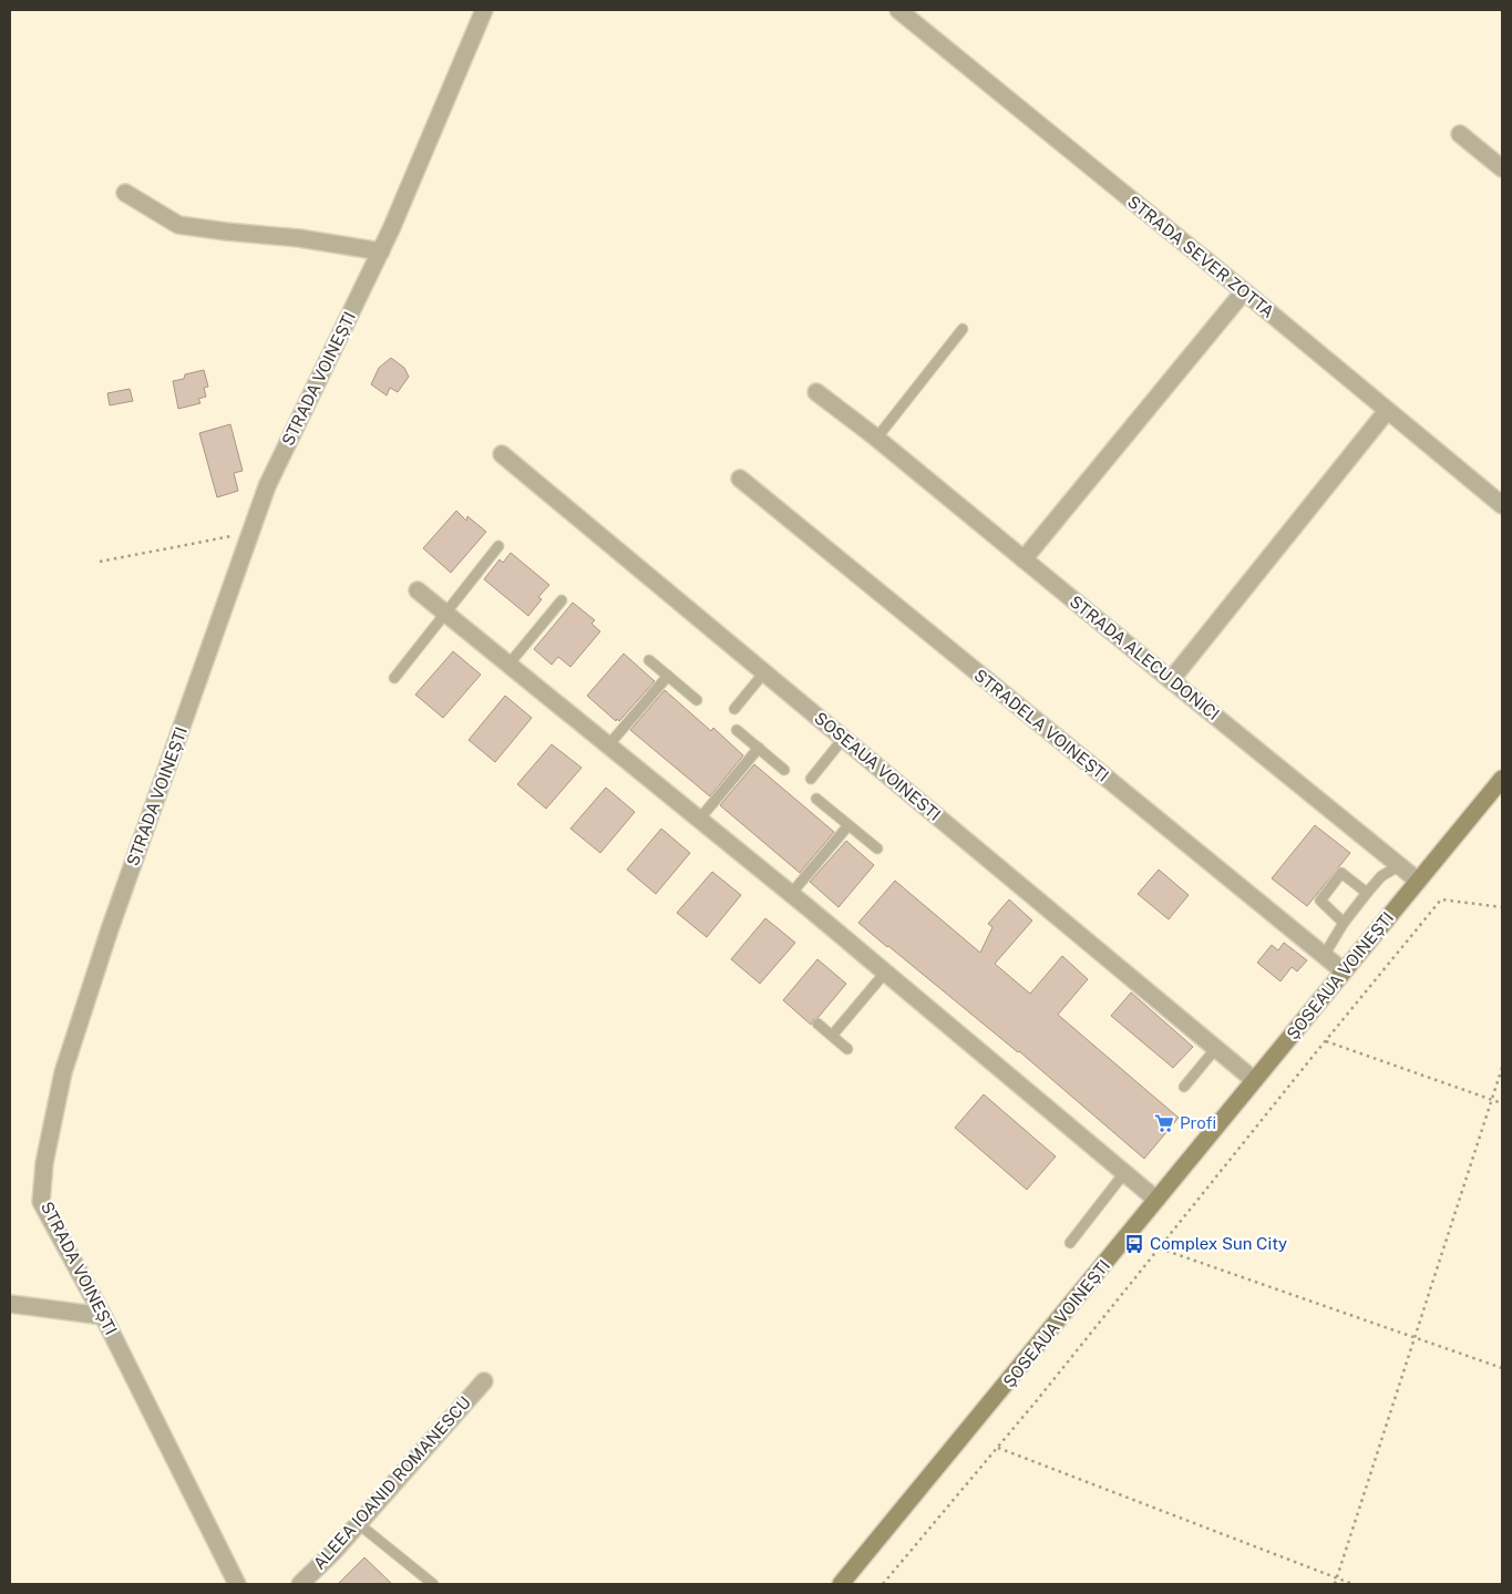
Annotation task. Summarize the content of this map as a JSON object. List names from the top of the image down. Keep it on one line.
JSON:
{"streets":{"main road":["ȘOSEAUA VOINEȘTI"],"street":["STRADA SEVER ZOTTA","STRADA VOINEȘTI","STRADA ALECU DONICI","STRADELA VOINEȘTI","SOSEAUA VOINESTI","ALEEA IOANID ROMANESCU"]},"crossings":[["STRADA ALECU DONICI","ȘOSEAUA VOINEȘTI"],["STRADELA VOINEȘTI","ȘOSEAUA VOINEȘTI"],["SOSEAUA VOINESTI","ȘOSEAUA VOINEȘTI"]],"places":{"supermarket":["Profi"],"bus stop":["Complex Sun City"]}}
